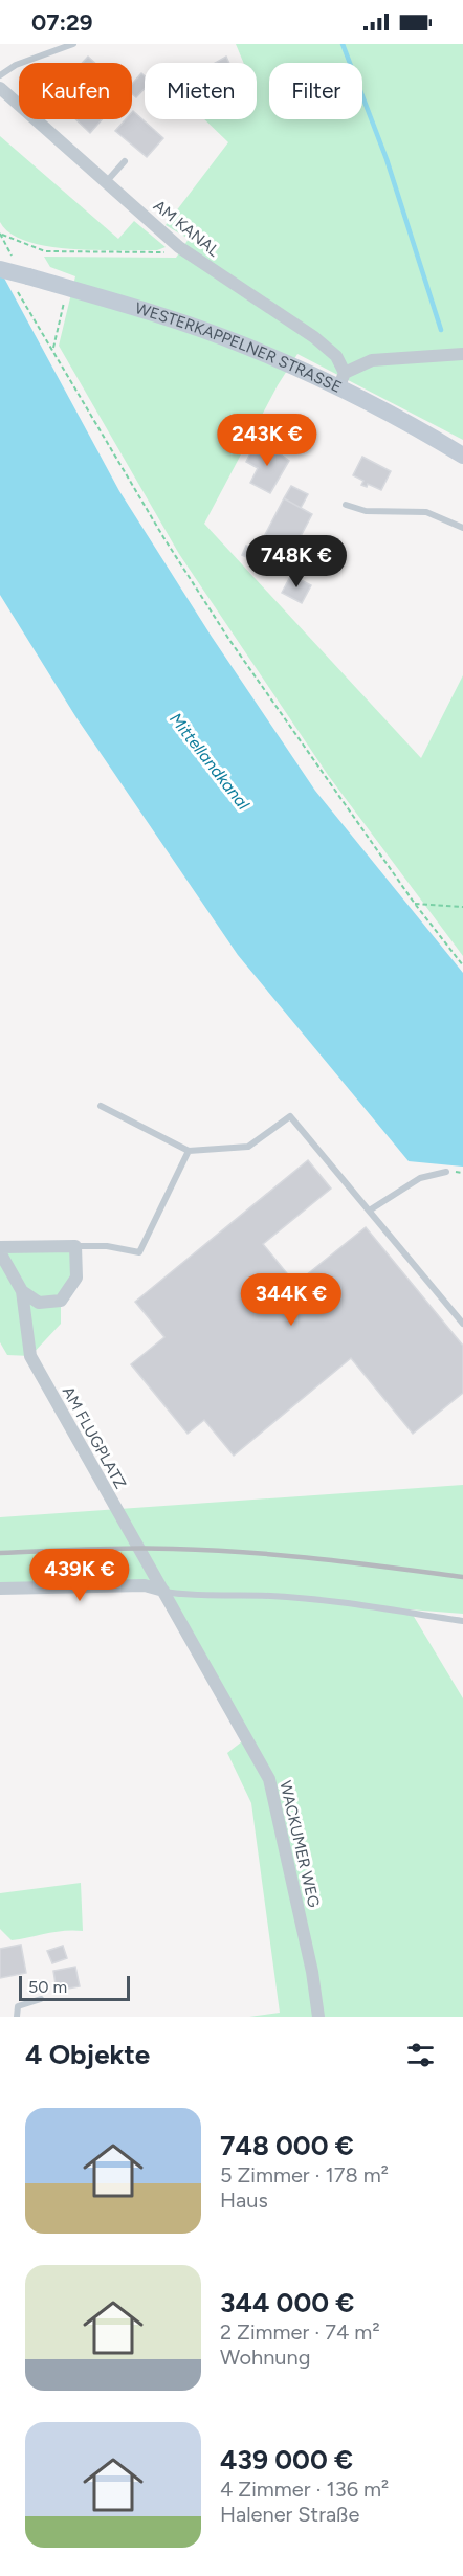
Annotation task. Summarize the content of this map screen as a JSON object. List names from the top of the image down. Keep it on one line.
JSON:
{"streets":{"main road":["WESTERKAPPELNER STRASSE"],"street":["AM KANAL","AM FLUGPLATZ","WACKUMER WEG"]},"crossings":[["AM KANAL","WESTERKAPPELNER STRASSE"],["AM FLUGPLATZ","WACKUMER WEG"]],"water":["Mittellandkanal"],"scale_bar":"50 m","page":{"status":"07:29","chip":["Kaufen","Mieten","Filter"],"price":["243K €","748K €","344K €","439K €"],"scale":"50 m","heading":"4 Objekte","list":[{"name":"748 000 €","note":"5 Zimmer · 178 m² · Haus"},{"name":"344 000 €","note":"2 Zimmer · 74 m² · Wohnung"},{"name":"439 000 €","note":"4 Zimmer · 136 m² · Halener Straße"}]}}
